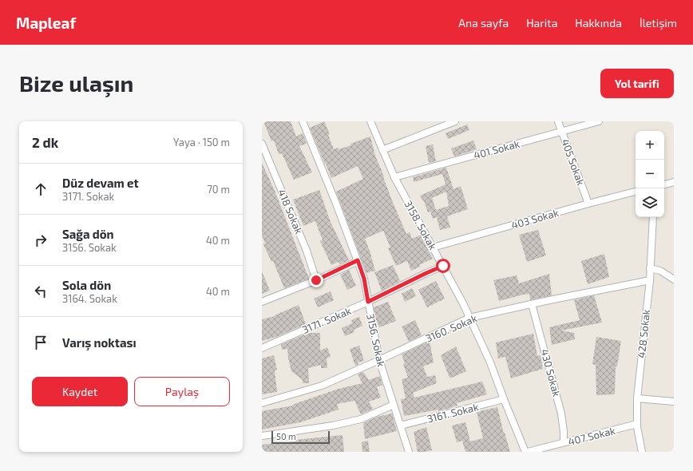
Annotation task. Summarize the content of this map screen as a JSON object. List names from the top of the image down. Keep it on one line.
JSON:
{"streets":{"street":["401 Sokak","405 Sokak","418 Sokak","403 Sokak","3158. Sokak","3171. Sokak","3160. Sokak","428 Sokak","3156. Sokak","430 Sokak","3161. Sokak","407 Sokak"]},"crossings":[["401 Sokak","405 Sokak"],["401 Sokak","3158. Sokak"],["405 Sokak","403 Sokak"],["403 Sokak","3158. Sokak"],["3158. Sokak","3171. Sokak"],["3158. Sokak","3160. Sokak"],["3158. Sokak","3161. Sokak"],["3158. Sokak","407 Sokak"],["3171. Sokak","3156. Sokak"],["3160. Sokak","428 Sokak"],["3160. Sokak","3156. Sokak"],["3160. Sokak","430 Sokak"],["428 Sokak","407 Sokak"],["3156. Sokak","3161. Sokak"],["430 Sokak","407 Sokak"]],"scale_bar":"50 m","page":{"header":"Mapleaf","nav":["Ana sayfa","Harita","Hakkında","İletişim"],"buttons":["Yol tarifi",["Kaydet","Paylaş"]],"title":"Bize ulaşın","heading":["2 dk","Yaya · 150 m"],"map_buttons":["+","−"],"list":[["Düz devam et","3171. Sokak","70 m"],["Sağa dön","3156. Sokak","40 m"],["Sola dön","3164. Sokak","40 m"],"Varış noktası"],"scale":"50 m"}}
